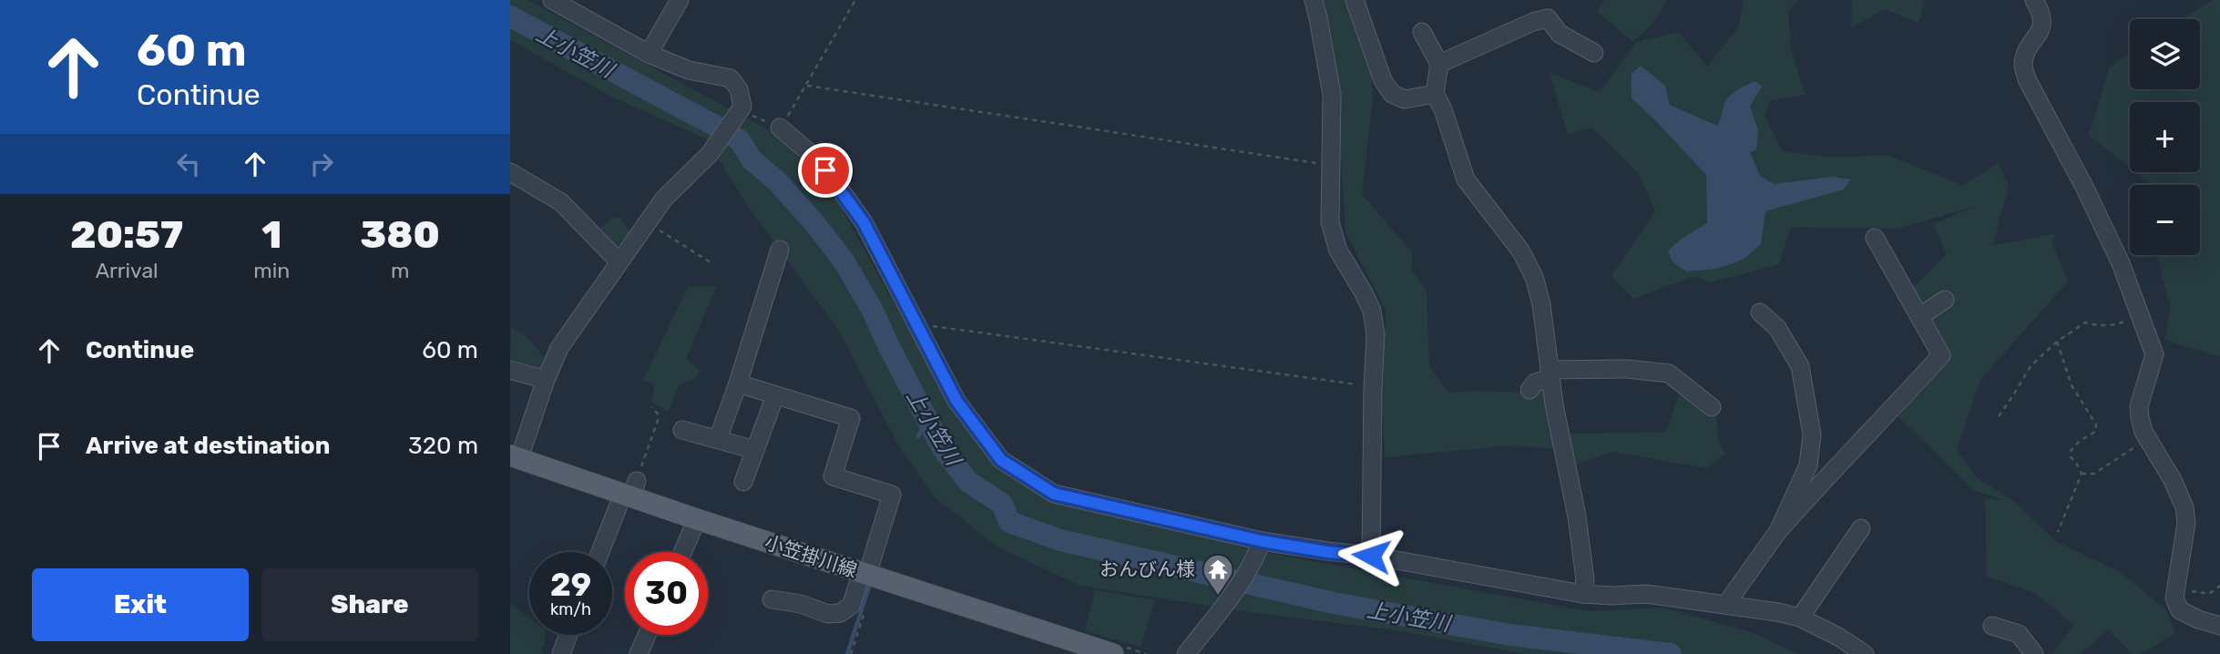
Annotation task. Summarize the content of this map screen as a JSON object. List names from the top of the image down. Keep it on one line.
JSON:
{"streets":{"main road":["小笠掛川線"]},"water":["上小笠川"],"places":{"temple":["おんびん様"]},"page":{"turn":["60 m","Continue"],"map_buttons":["+","−"],"eta":["20:57","Arrival","1","min","380","m"],"list":[{"name":"Continue","value":"60 m"},{"name":"Arrive at destination","value":"320 m"}],"speed":"29 km/h","limit":"30","buttons":["Exit","Share"]}}
